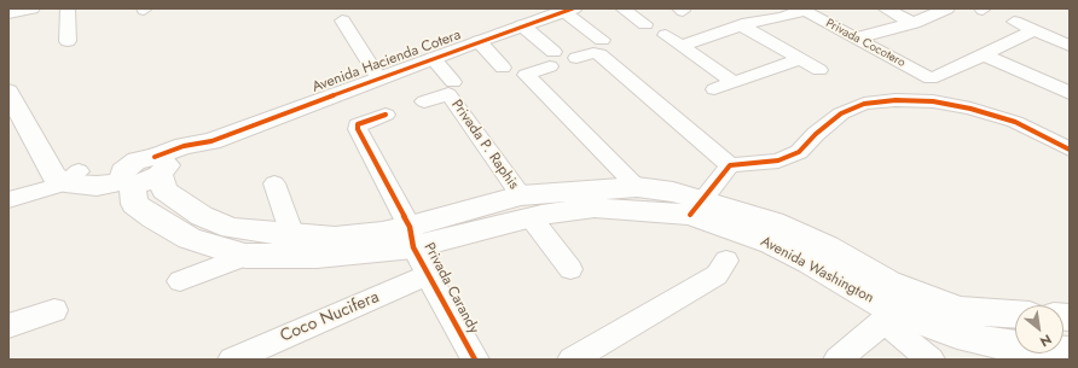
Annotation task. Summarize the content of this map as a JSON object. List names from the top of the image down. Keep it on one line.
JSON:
{"streets":{"main road":["Avenida Hacienda Cotera","Avenida Washington"],"street":["Privada Cocotero","Privada P. Raphis","Privada Carandy","Coco Nucifera"]},"crossings":[["Avenida Hacienda Cotera","Privada P. Raphis"],["Avenida Hacienda Cotera","Avenida Washington"],["Privada P. Raphis","Avenida Washington"],["Avenida Washington","Privada Carandy"],["Privada Carandy","Coco Nucifera"]],"north":"bottom right"}
